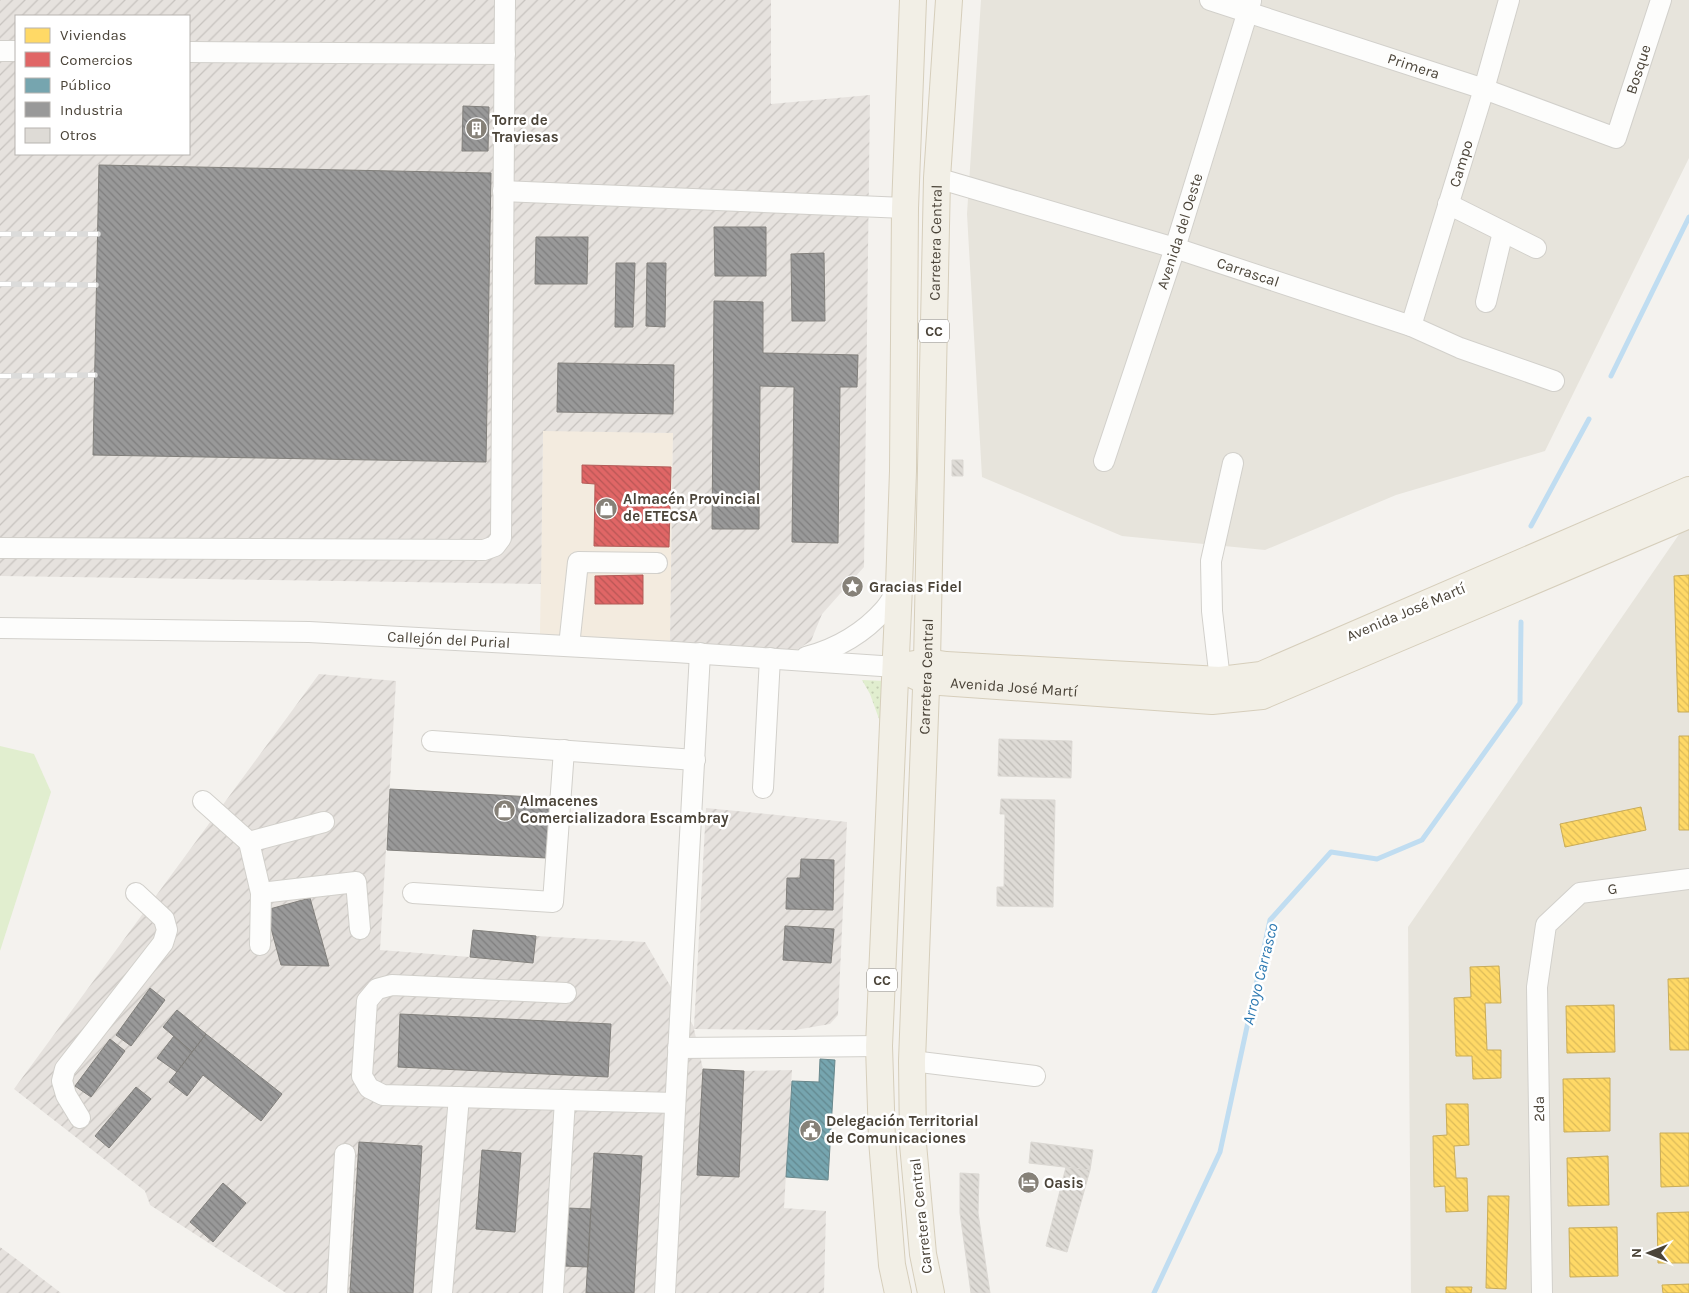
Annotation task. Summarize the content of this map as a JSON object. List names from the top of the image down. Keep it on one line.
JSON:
{"streets":{"main road":["Carretera Central","CC","Avenida José Martí"],"street":["Primera","Bosque","Campo","Avenida del Oeste","Carrascal","Callejón del Purial","G","2da"]},"crossings":[["Primera","Bosque"],["Primera","Campo"],["Primera","Avenida del Oeste"],["Campo","Carrascal"],["Avenida del Oeste","Carrascal"],["Carretera Central","Carrascal"],["Carretera Central","Avenida José Martí"],["Carretera Central","Callejón del Purial"],["Avenida José Martí","Callejón del Purial"],["G","2da"]],"water":["Arroyo Carrasco"],"places":{"building":["Torre de Traviesas"],"shop":["Almacén Provincial de ETECSA","Almacenes Comercializadora Escambray"],"place":["Gracias Fidel"],"public building":["Delegación Territorial de Comunicaciones"],"hotel":["Oasis"]},"legend":["Viviendas","Comercios","Público","Industria","Otros"],"north":"left"}
